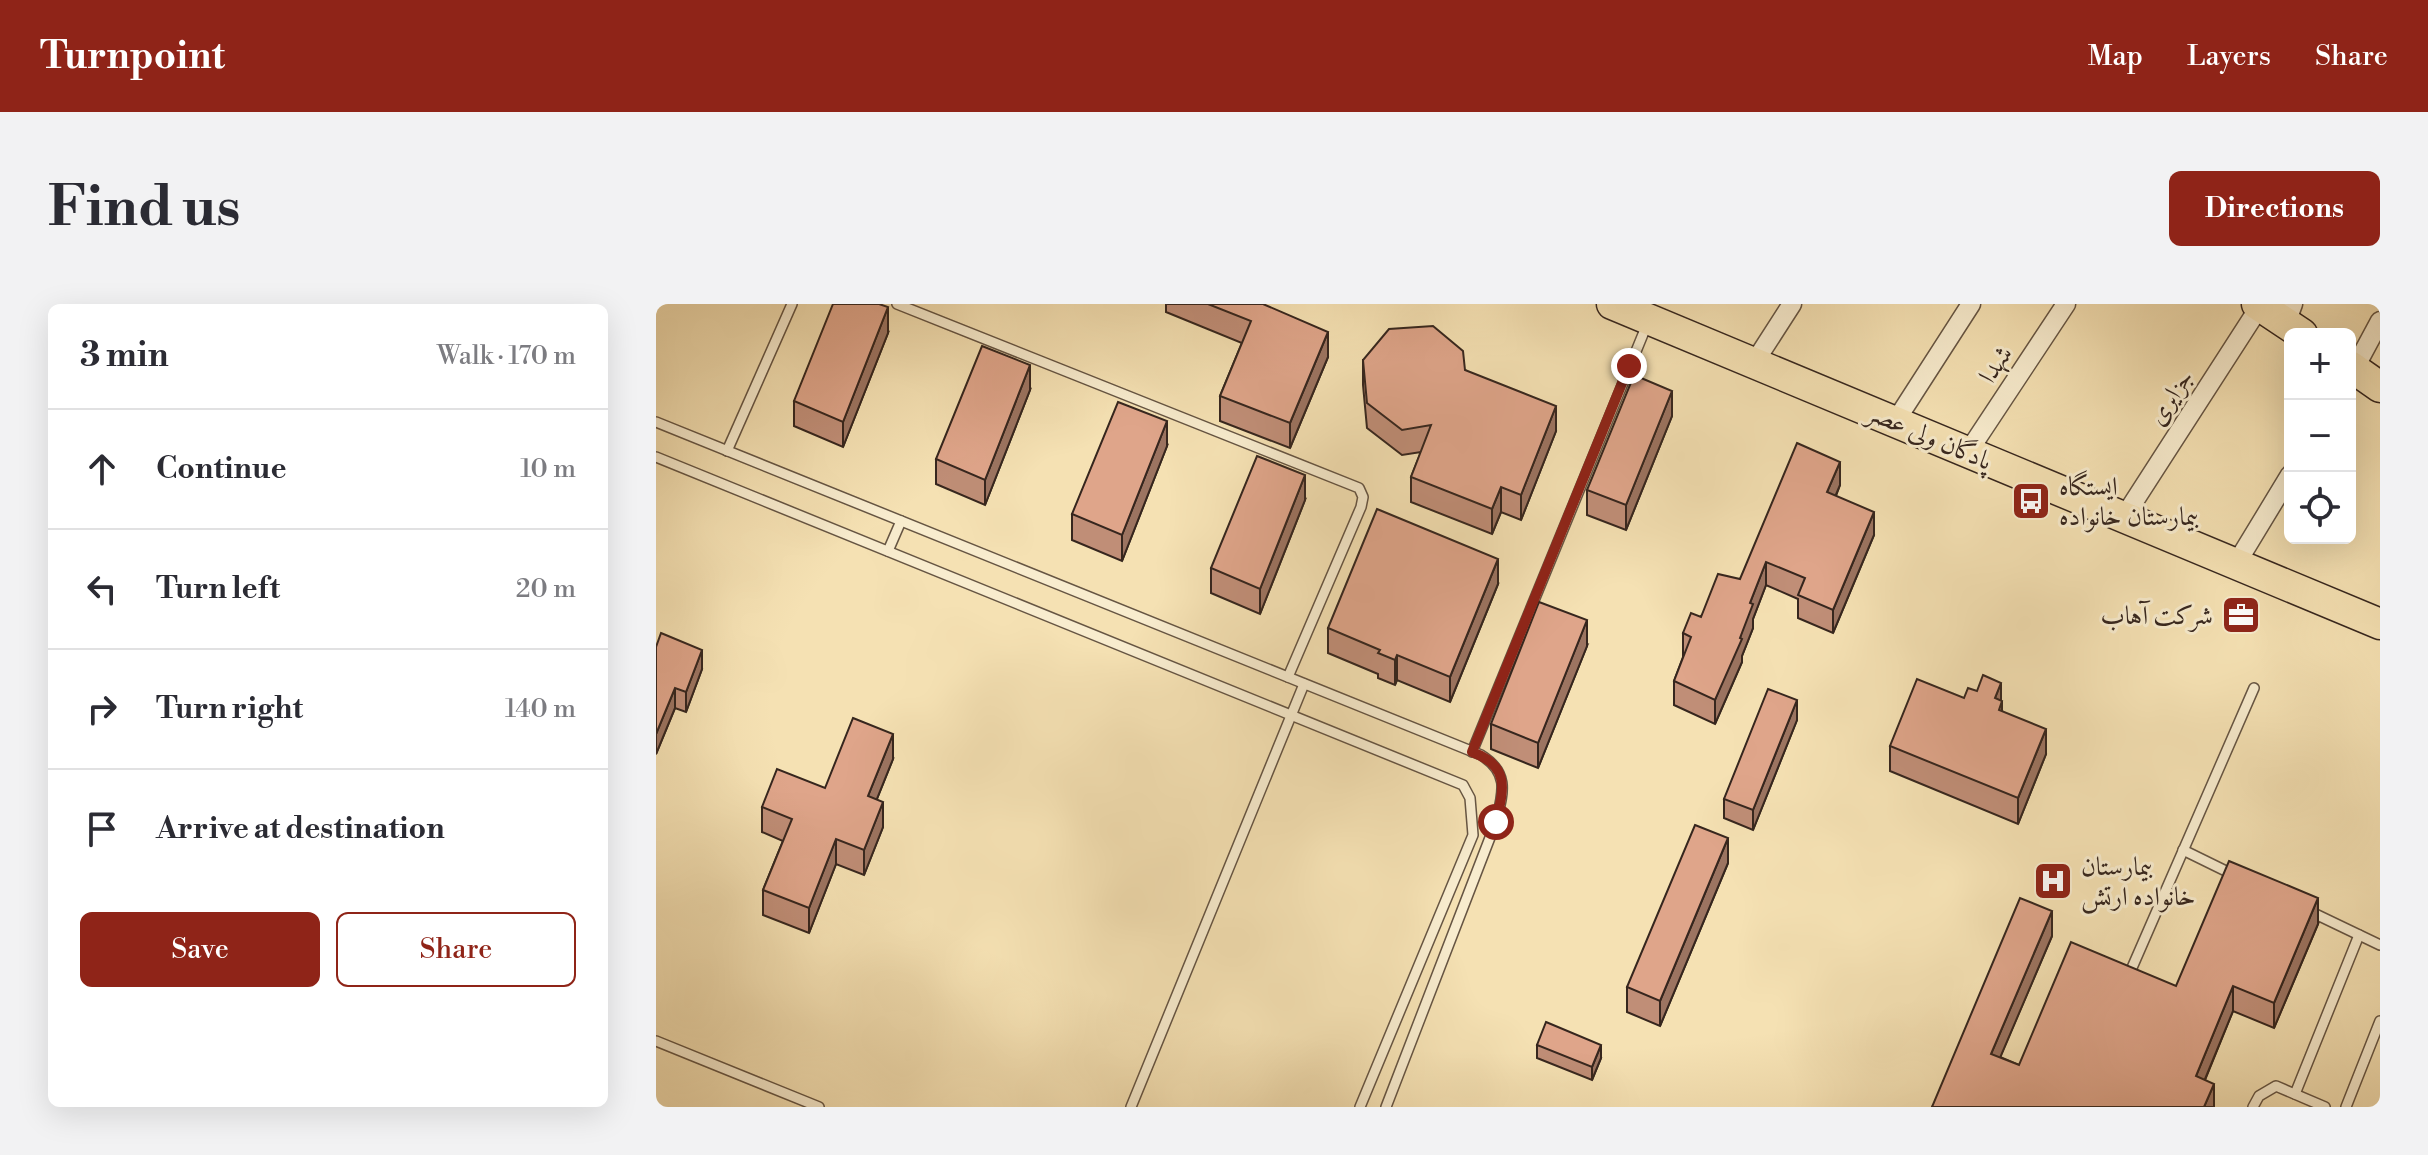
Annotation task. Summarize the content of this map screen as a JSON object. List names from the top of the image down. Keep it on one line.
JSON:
{"streets":{"main road":["پادگان ولی عصر"],"street":["شهدا","جزایری"]},"crossings":[["شهدا","پادگان ولی عصر"],["جزایری","پادگان ولی عصر"]],"places":{"bus stop":["ایستگاه بیمارستان خانواده"],"office":["شرکت آهاب"],"hospital":["بیمارستان خانواده ارتش"]},"page":{"header":"Turnpoint","nav":["Map","Layers","Share"],"buttons":["Directions",["Save","Share"]],"title":"Find us","heading":["3 min","Walk · 170 m"],"map_buttons":["+","−"],"list":[["Continue","10 m"],["Turn left","20 m"],["Turn right","140 m"],"Arrive at destination"]}}
